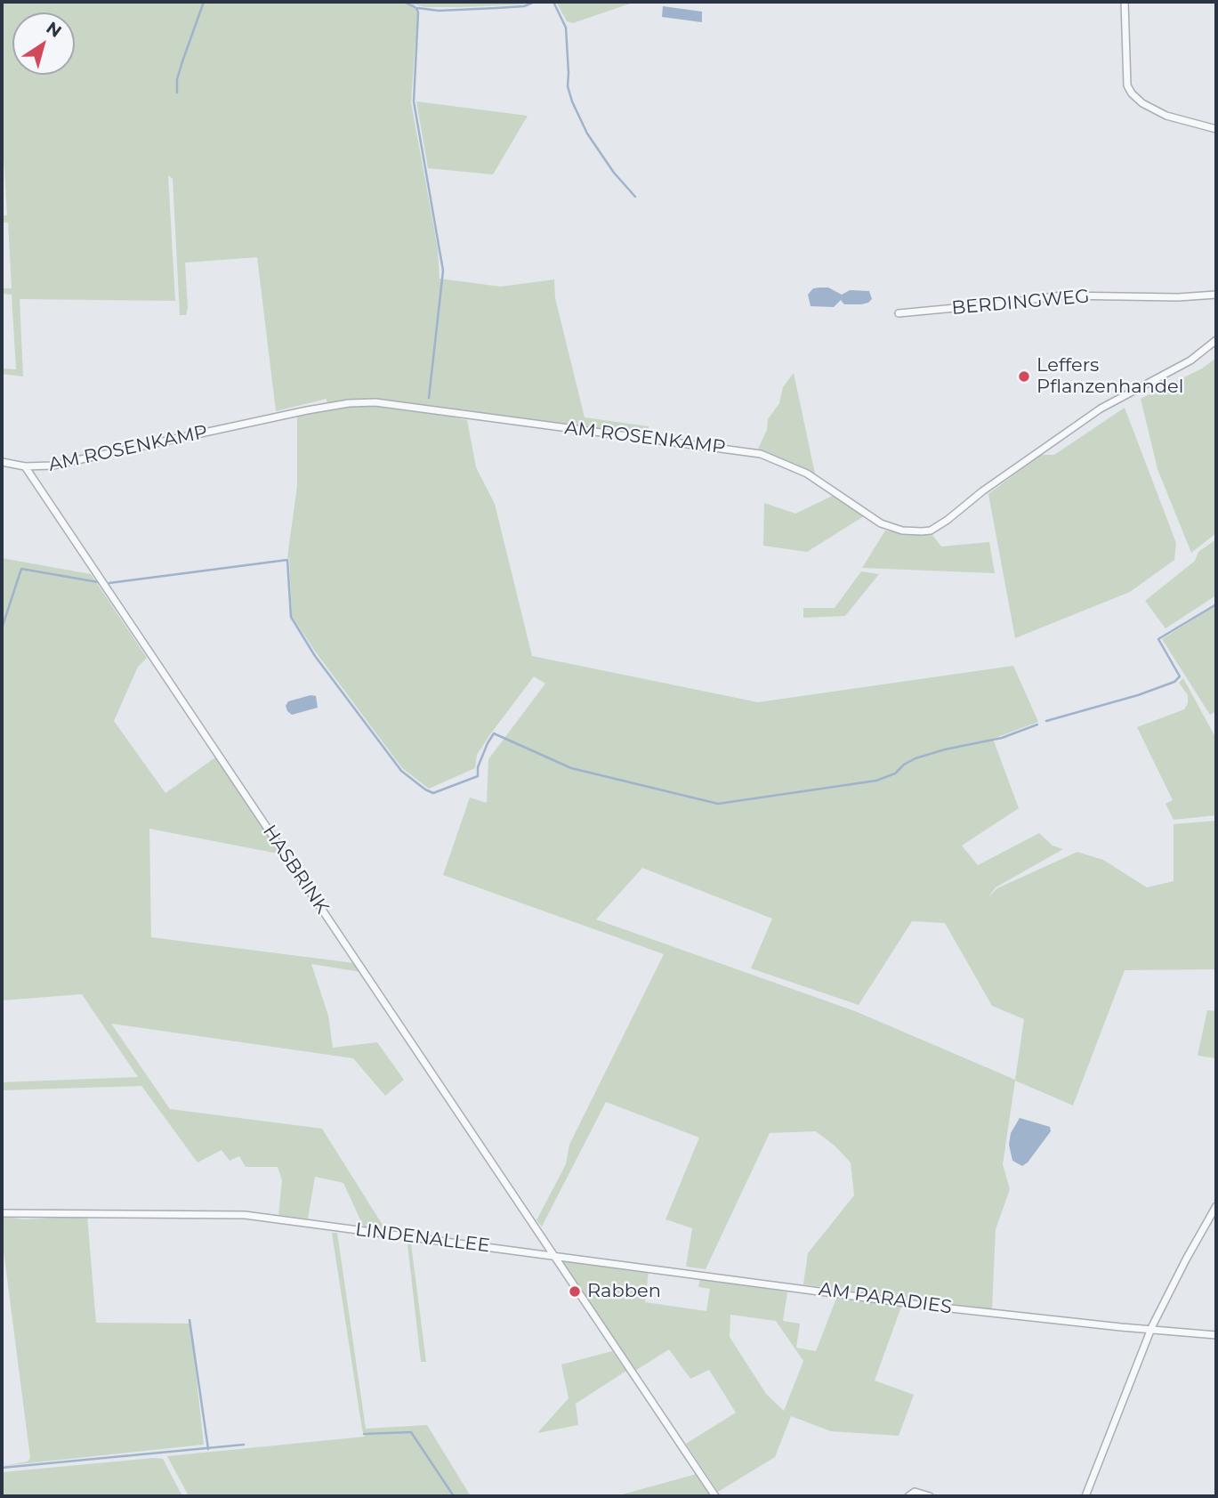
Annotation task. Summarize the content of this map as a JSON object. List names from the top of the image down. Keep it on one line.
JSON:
{"streets":{"street":["BERDINGWEG","AM ROSENKAMP","HASBRINK","LINDENALLEE","AM PARADIES"]},"crossings":[["AM ROSENKAMP","HASBRINK"],["HASBRINK","LINDENALLEE"],["HASBRINK","AM PARADIES"],["LINDENALLEE","AM PARADIES"]],"places":["Leffers Pflanzenhandel","Rabben"],"north":"top right"}
